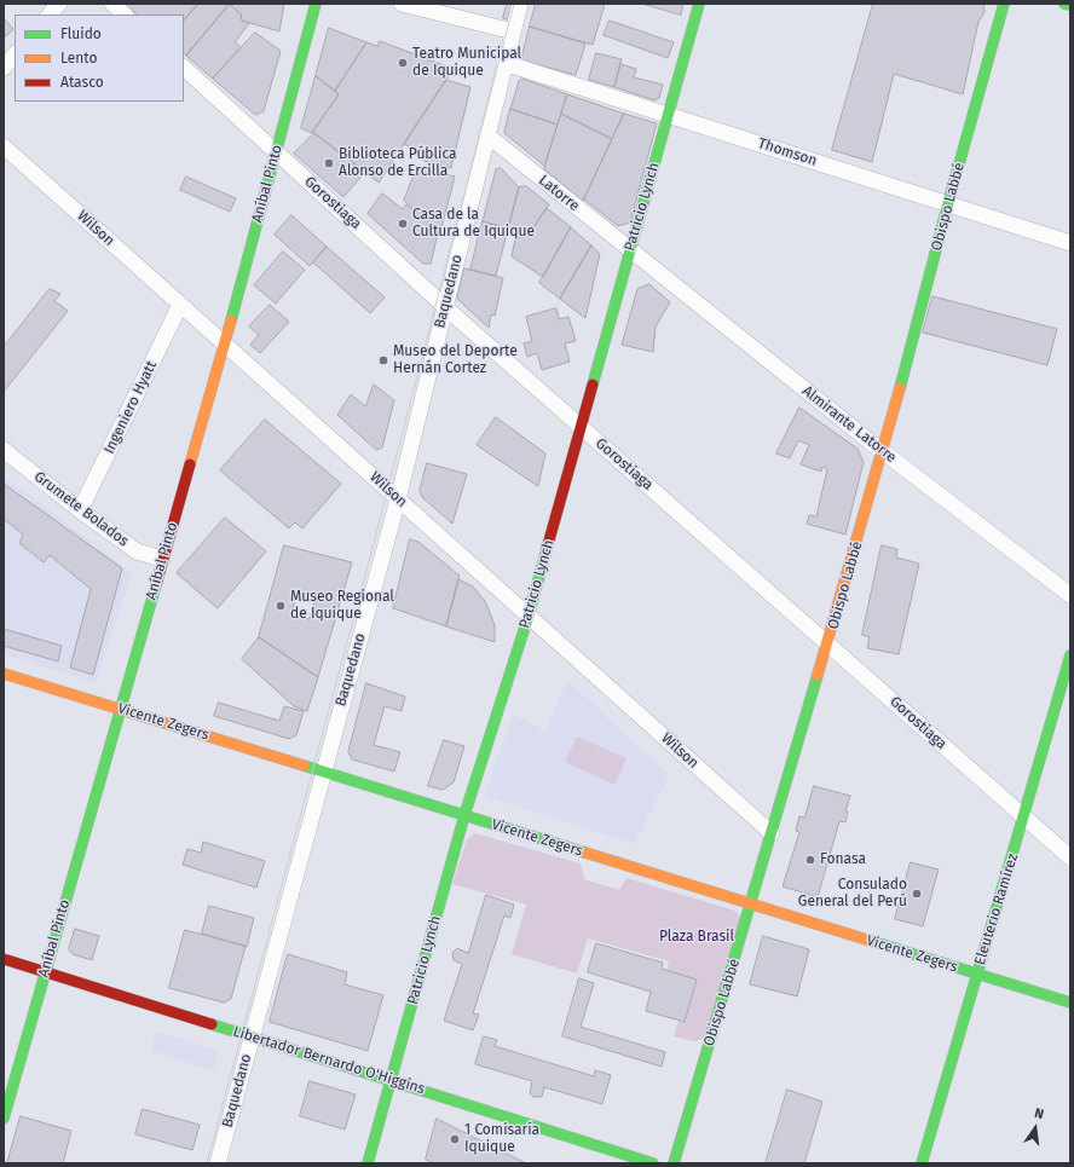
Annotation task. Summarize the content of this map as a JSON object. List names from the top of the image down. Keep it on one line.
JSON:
{"streets":{"street":["Thomson","Aníbal Pinto","Latorre","Gorostiaga","Patricio Lynch","Obispo Labbé","Wilson","Baquedano","Ingeniero Hyatt","Almirante Latorre","Grumete Bolados","Vicente Zegers","Eleuterio Ramírez","Libertador Bernardo O'Higgins"]},"crossings":[["Thomson","Patricio Lynch"],["Thomson","Obispo Labbé"],["Thomson","Baquedano"],["Aníbal Pinto","Gorostiaga"],["Aníbal Pinto","Wilson"],["Aníbal Pinto","Grumete Bolados"],["Aníbal Pinto","Vicente Zegers"],["Aníbal Pinto","Libertador Bernardo O'Higgins"],["Latorre","Patricio Lynch"],["Latorre","Baquedano"],["Latorre","Almirante Latorre"],["Gorostiaga","Patricio Lynch"],["Gorostiaga","Obispo Labbé"],["Gorostiaga","Baquedano"],["Gorostiaga","Eleuterio Ramírez"],["Patricio Lynch","Wilson"],["Patricio Lynch","Almirante Latorre"],["Patricio Lynch","Vicente Zegers"],["Patricio Lynch","Libertador Bernardo O'Higgins"],["Obispo Labbé","Wilson"],["Obispo Labbé","Almirante Latorre"],["Obispo Labbé","Vicente Zegers"],["Wilson","Baquedano"],["Wilson","Ingeniero Hyatt"],["Baquedano","Vicente Zegers"],["Baquedano","Libertador Bernardo O'Higgins"],["Ingeniero Hyatt","Grumete Bolados"],["Vicente Zegers","Eleuterio Ramírez"]],"parks":["Plaza Brasil"],"places":["Teatro Municipal de Iquique","Biblioteca Pública Alonso de Ercilla","Casa de la Cultura de Iquique","Museo del Deporte Hernán Cortez","Museo Regional de Iquique","Fonasa","Consulado General del Perú","1 Comisaría Iquique"],"legend":["Fluido","Lento","Atasco"],"north":"top"}
